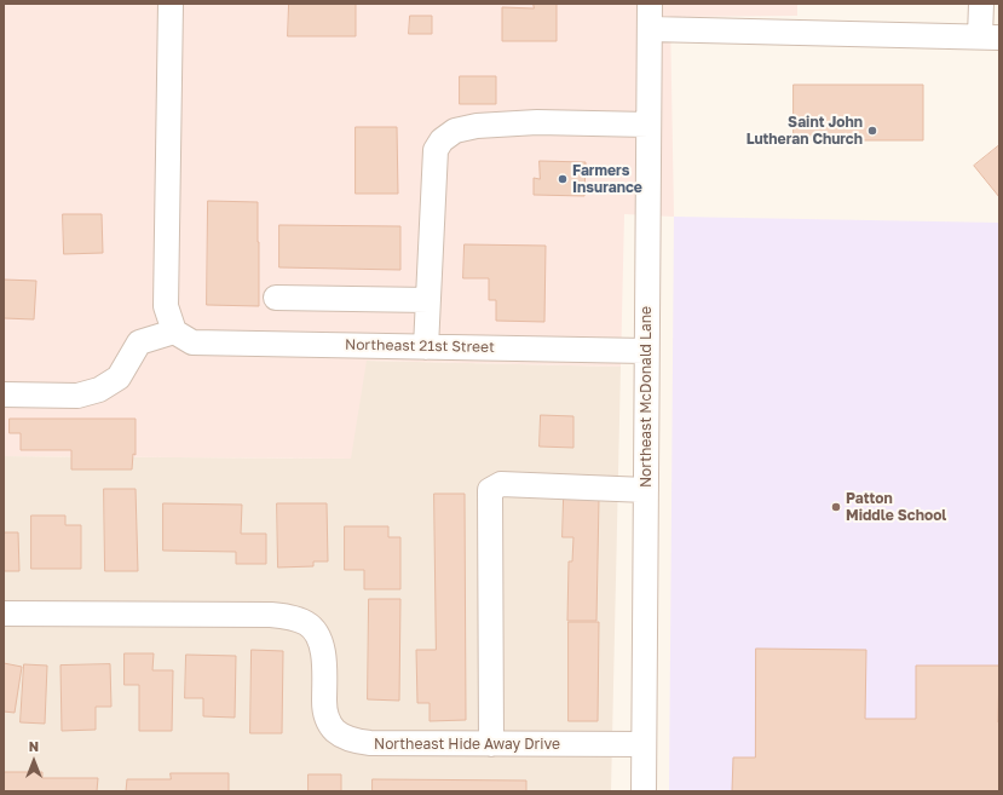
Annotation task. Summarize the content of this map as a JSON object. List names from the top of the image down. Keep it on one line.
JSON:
{"streets":{"street":["Northeast 21st Street","Northeast McDonald Lane","Northeast Hide Away Drive"]},"crossings":[["Northeast 21st Street","Northeast McDonald Lane"],["Northeast McDonald Lane","Northeast Hide Away Drive"]],"places":["Saint John Lutheran Church","Farmers Insurance","Patton Middle School"],"north":"top"}
